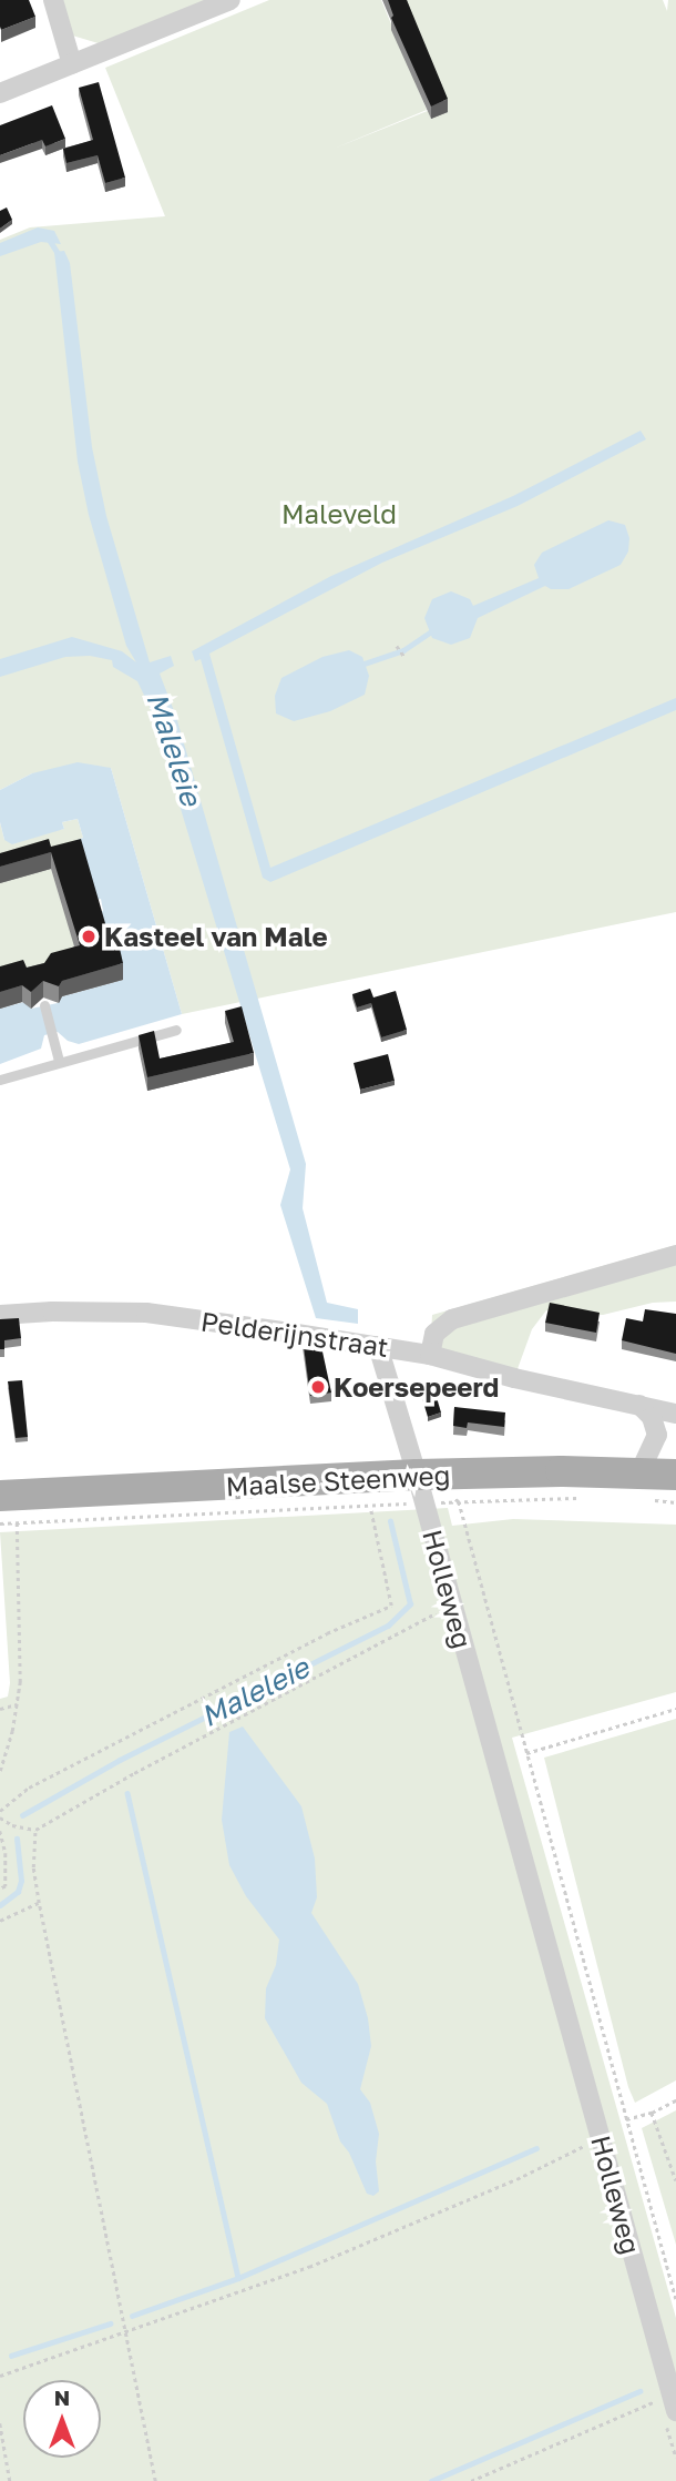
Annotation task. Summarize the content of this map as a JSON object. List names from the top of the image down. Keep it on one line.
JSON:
{"streets":{"main road":["Maalse Steenweg"],"street":["Pelderijnstraat","Holleweg"]},"crossings":[["Pelderijnstraat","Holleweg"],["Maalse Steenweg","Holleweg"]],"water":["Maleleie"],"parks":["Maleveld"],"places":["Kasteel van Male","Koersepeerd"],"north":"top"}
